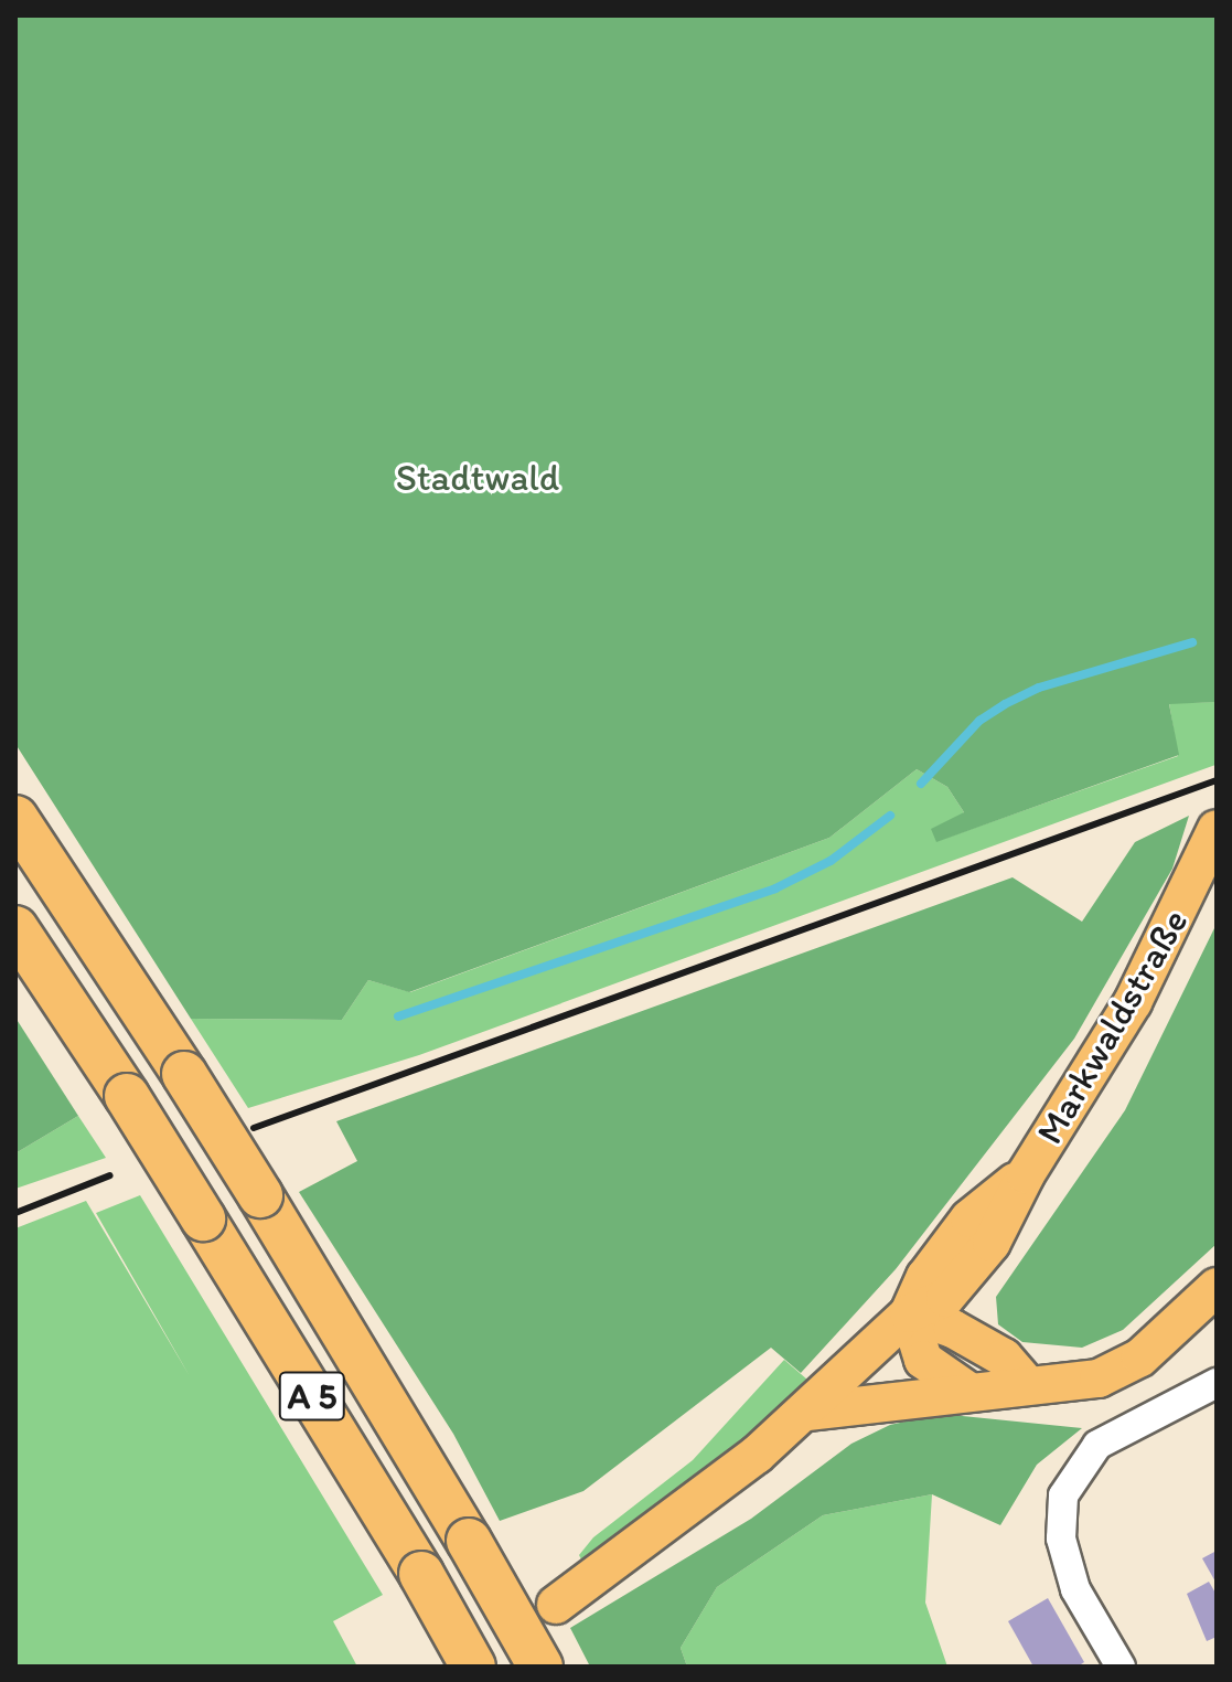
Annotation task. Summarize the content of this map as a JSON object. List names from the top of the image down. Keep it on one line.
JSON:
{"streets":{"highway":["A 5"],"main road":["Markwaldstraße"]},"parks":["Stadtwald"]}
